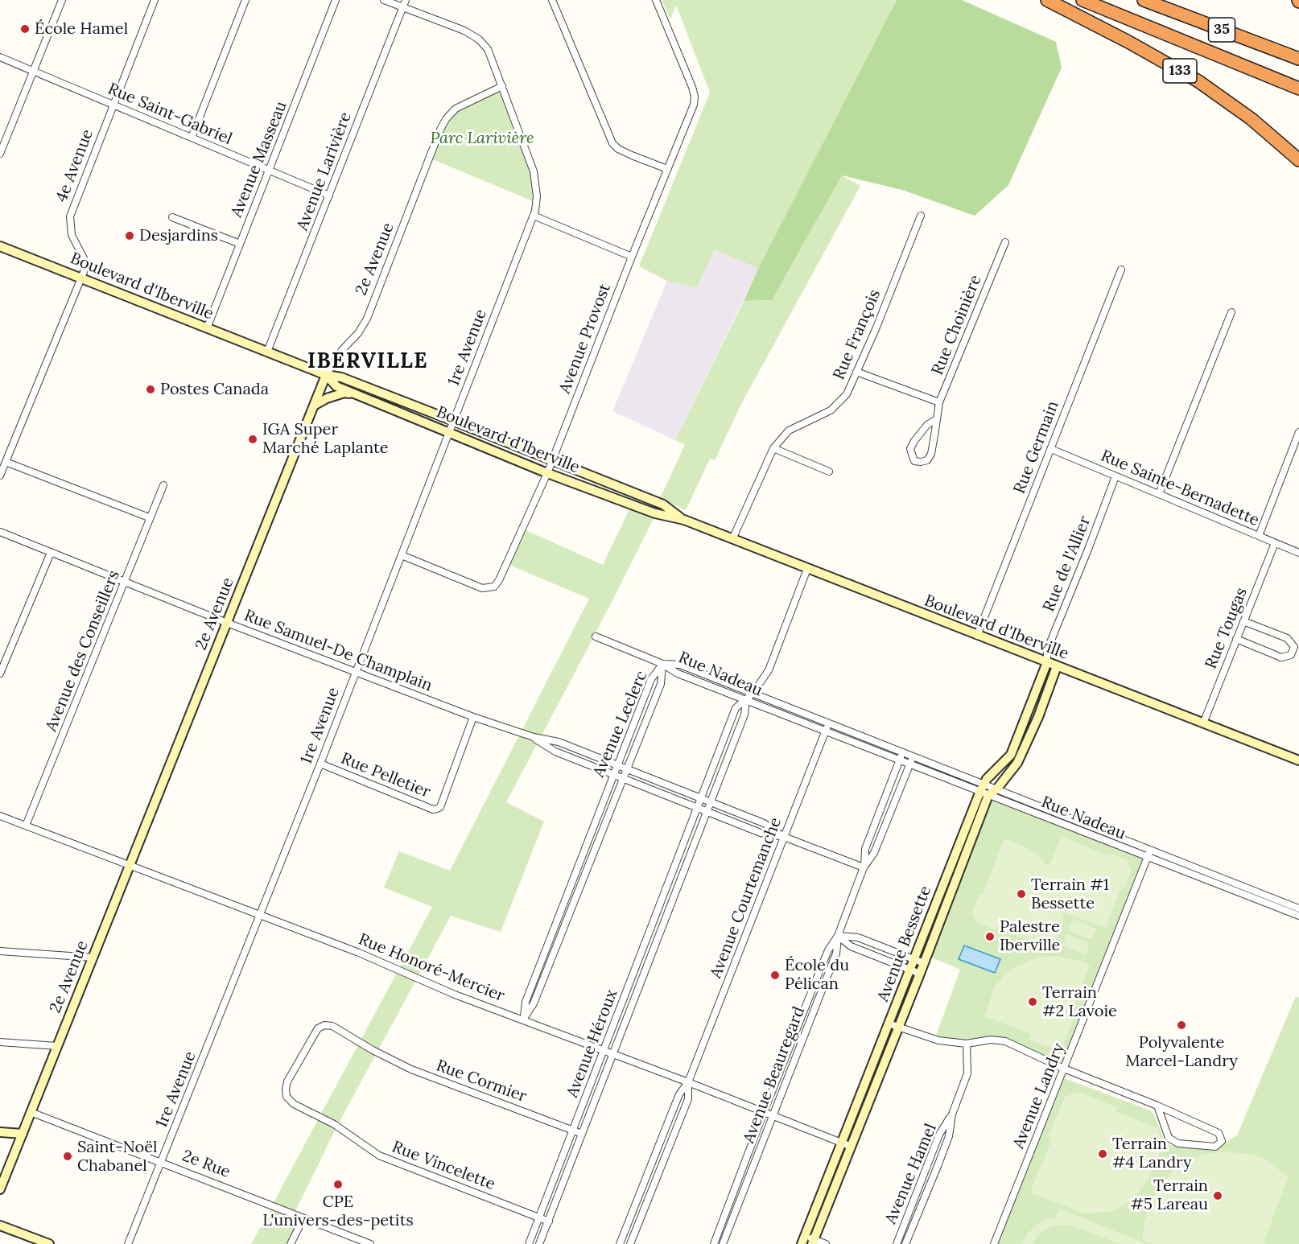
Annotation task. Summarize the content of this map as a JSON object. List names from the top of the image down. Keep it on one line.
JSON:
{"streets":{"highway":["35","133"],"street":["Rue Saint-Gabriel","Avenue Masseau","4e Avenue","Avenue Larivière","2e Avenue","Boulevard d'Iberville","Rue Choinière","Rue François","Avenue Provost","1re Avenue","Rue Germain","Rue Sainte-Bernadette","Rue de l'Allier","Rue Tougas","Avenue des Conseillers","Rue Samuel-De Champlain","Rue Nadeau","Avenue Leclerc","Rue Pelletier","Avenue Courtemanche","Avenue Bessette","Rue Honoré-Mercier","Avenue Héroux","Avenue Beauregard","Rue Cormier","Avenue Landry","2e Rue","Rue Vincelette","Avenue Hamel"]},"crossings":[["Rue Saint-Gabriel","Avenue Masseau"],["Rue Saint-Gabriel","4e Avenue"],["Rue Saint-Gabriel","Avenue Larivière"],["Avenue Masseau","Boulevard d'Iberville"],["4e Avenue","Boulevard d'Iberville"],["Avenue Larivière","Boulevard d'Iberville"],["Avenue Larivière","1re Avenue"],["2e Avenue","Boulevard d'Iberville"],["2e Avenue","1re Avenue"],["2e Avenue","Rue Samuel-De Champlain"],["2e Avenue","Rue Honoré-Mercier"],["2e Avenue","2e Rue"],["Boulevard d'Iberville","Rue François"],["Boulevard d'Iberville","Avenue Provost"],["Boulevard d'Iberville","1re Avenue"],["Boulevard d'Iberville","Rue Germain"],["Boulevard d'Iberville","Rue de l'Allier"],["Boulevard d'Iberville","Rue Tougas"],["Boulevard d'Iberville","Avenue Bessette"],["Boulevard d'Iberville","Avenue Héroux"],["Avenue Provost","1re Avenue"],["1re Avenue","Rue Samuel-De Champlain"],["1re Avenue","Rue Pelletier"],["1re Avenue","Rue Honoré-Mercier"],["1re Avenue","2e Rue"],["Rue Germain","Rue Sainte-Bernadette"],["Rue Sainte-Bernadette","Rue de l'Allier"],["Rue Sainte-Bernadette","Rue Tougas"],["Rue de l'Allier","Avenue Bessette"],["Avenue des Conseillers","Rue Samuel-De Champlain"],["Avenue des Conseillers","Rue Honoré-Mercier"],["Rue Samuel-De Champlain","Avenue Leclerc"],["Rue Samuel-De Champlain","Rue Pelletier"],["Rue Samuel-De Champlain","Avenue Courtemanche"],["Rue Samuel-De Champlain","Avenue Héroux"],["Rue Samuel-De Champlain","Avenue Beauregard"],["Rue Nadeau","Avenue Leclerc"],["Rue Nadeau","Avenue Courtemanche"],["Rue Nadeau","Avenue Bessette"],["Rue Nadeau","Avenue Héroux"],["Rue Nadeau","Avenue Beauregard"],["Rue Nadeau","Avenue Landry"],["Avenue Leclerc","Rue Honoré-Mercier"],["Avenue Courtemanche","Rue Honoré-Mercier"],["Avenue Bessette","Rue Honoré-Mercier"],["Rue Honoré-Mercier","Avenue Héroux"],["Rue Honoré-Mercier","Avenue Beauregard"],["Avenue Héroux","Rue Cormier"],["Avenue Héroux","Rue Vincelette"],["Rue Cormier","Rue Vincelette"]],"districts":["IBERVILLE"],"parks":["Parc Larivière"],"places":["École Hamel","Desjardins","Postes Canada","IGA Super Marché Laplante","Terrain #1 Bessette","Palestre Iberville","École du Pélican","Terrain #2 Lavoie","Polyvalente Marcel-Landry","Terrain #4 Landry","Saint-Noël Chabanel","CPE L'univers-des-petits","Terrain #5 Lareau"]}
